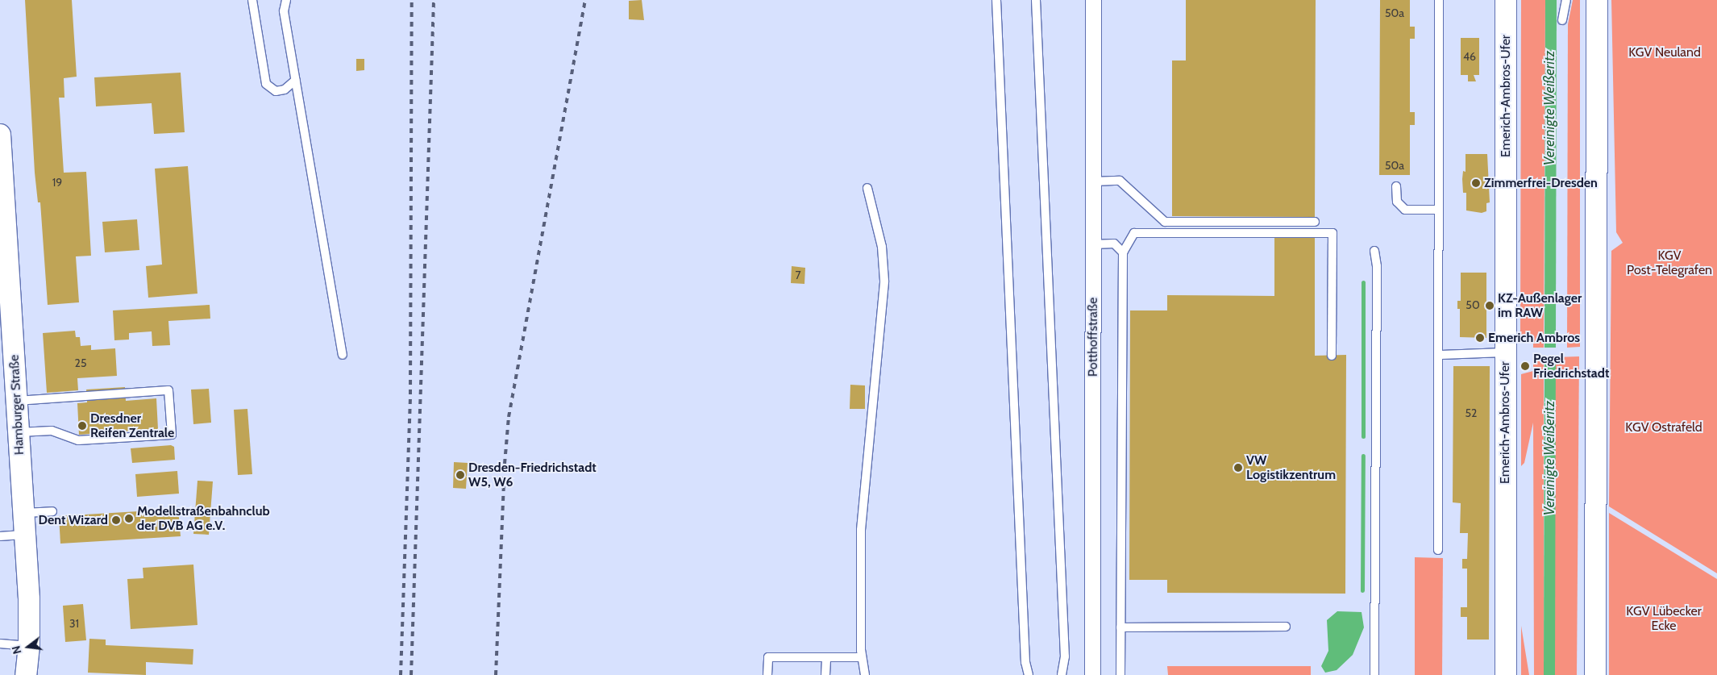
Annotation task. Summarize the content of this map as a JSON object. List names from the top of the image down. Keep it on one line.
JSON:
{"streets":{"main road":["Emerich-Ambros-Ufer","Hamburger Straße"],"street":["Potthoffstraße"]},"water":["Vereinigte Weißeritz"],"parks":["KGV Neuland","KGV Post-Telegrafen","KGV Ostrafeld","KGV Lübecker Ecke"],"places":["Zimmerfrei-Dresden","KZ-Außenlager im RAW","Emerich Ambros","Pegel Friedrichstadt","Dresdner Reifen Zentrale","VW Logistikzentrum","Dresden-Friedrichstadt W5, W6","Modellstraßenbahnclub der DVB AG e.V.","Dent Wizard"],"house_numbers":["50a","46","50a","19","7","50","25","52","31"],"north":"left"}
